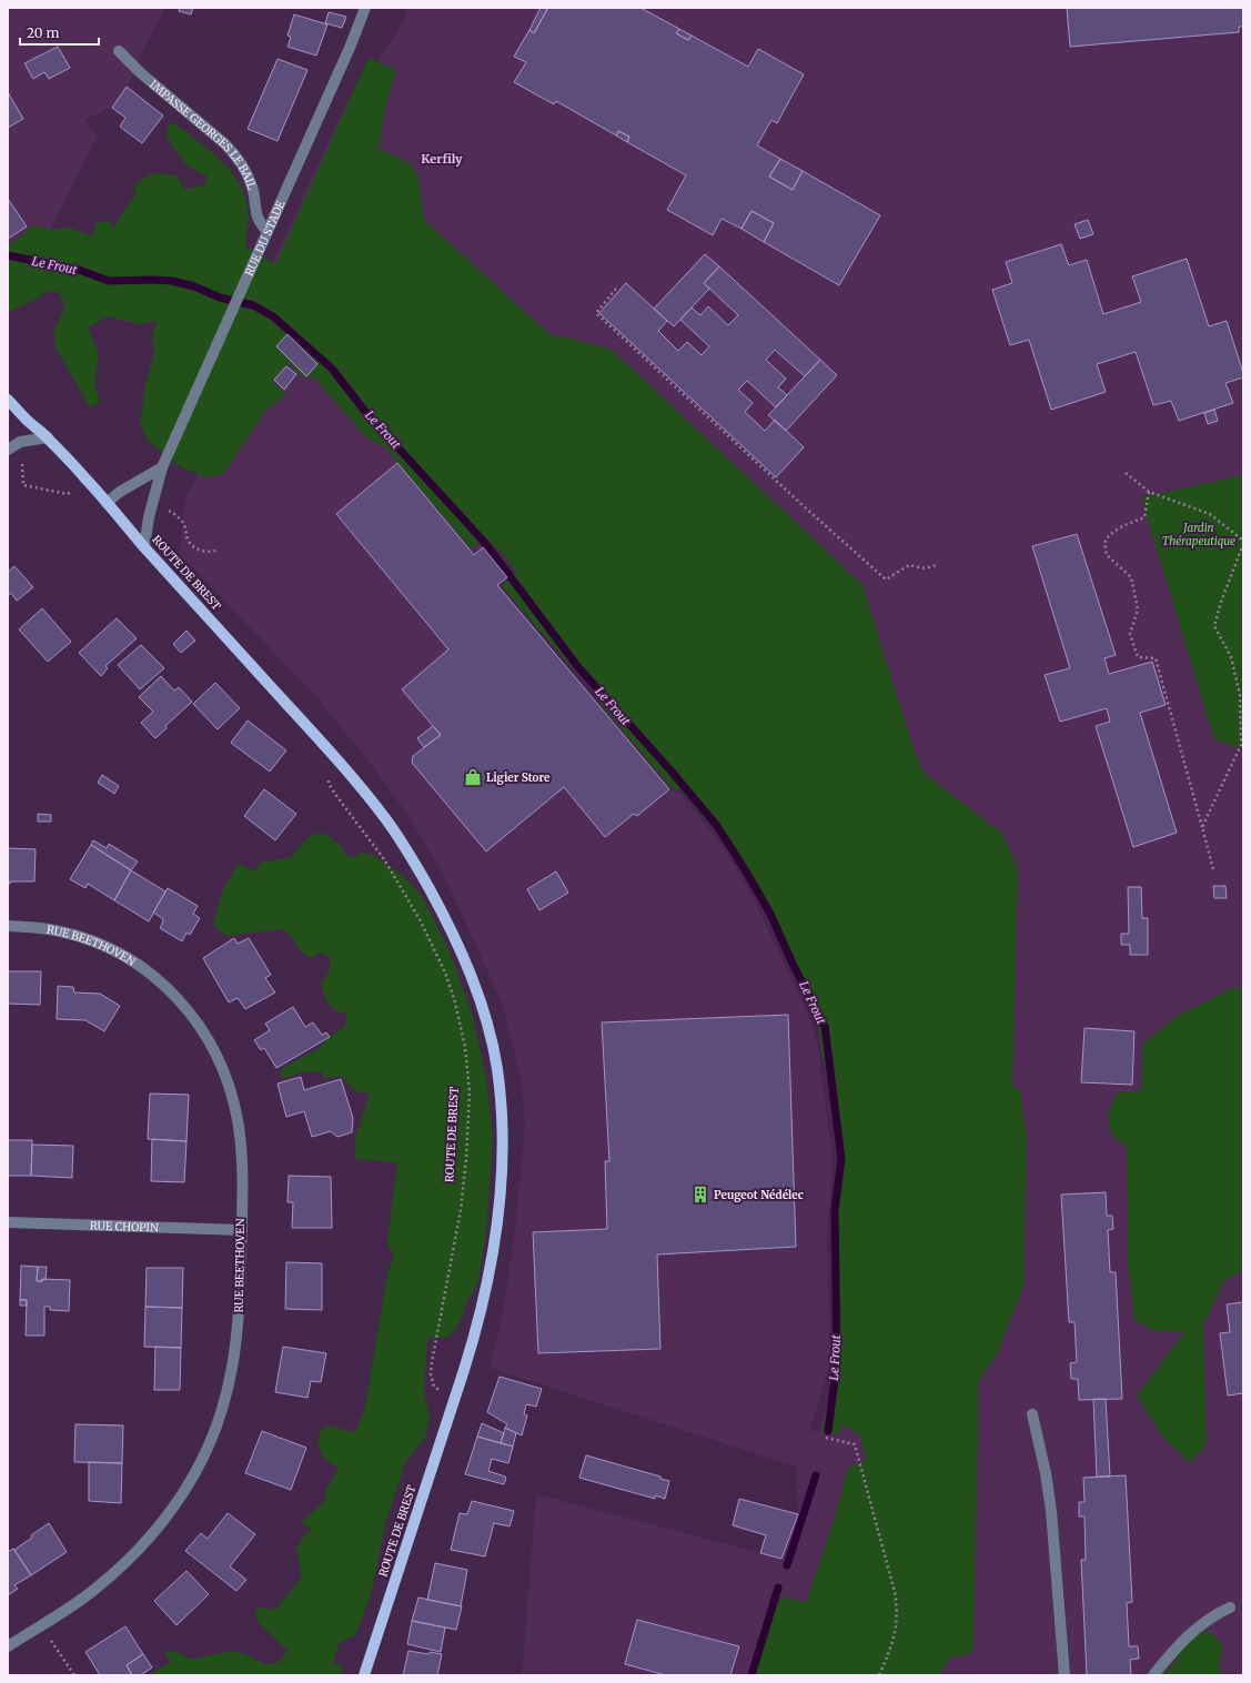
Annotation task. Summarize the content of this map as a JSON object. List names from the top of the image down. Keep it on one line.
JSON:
{"streets":{"main road":["ROUTE DE BREST"],"street":["IMPASSE GEORGES LE BAIL","RUE DU STADE","RUE BEETHOVEN","RUE CHOPIN"]},"crossings":[["IMPASSE GEORGES LE BAIL","RUE DU STADE"],["RUE DU STADE","ROUTE DE BREST"],["RUE BEETHOVEN","RUE CHOPIN"]],"districts":["Kerfily"],"water":["Le Frout"],"parks":["Jardin Thérapeutique"],"places":{"shop":["Ligier Store"],"building":["Peugeot Nédélec"]},"scale_bar":"20 m"}
